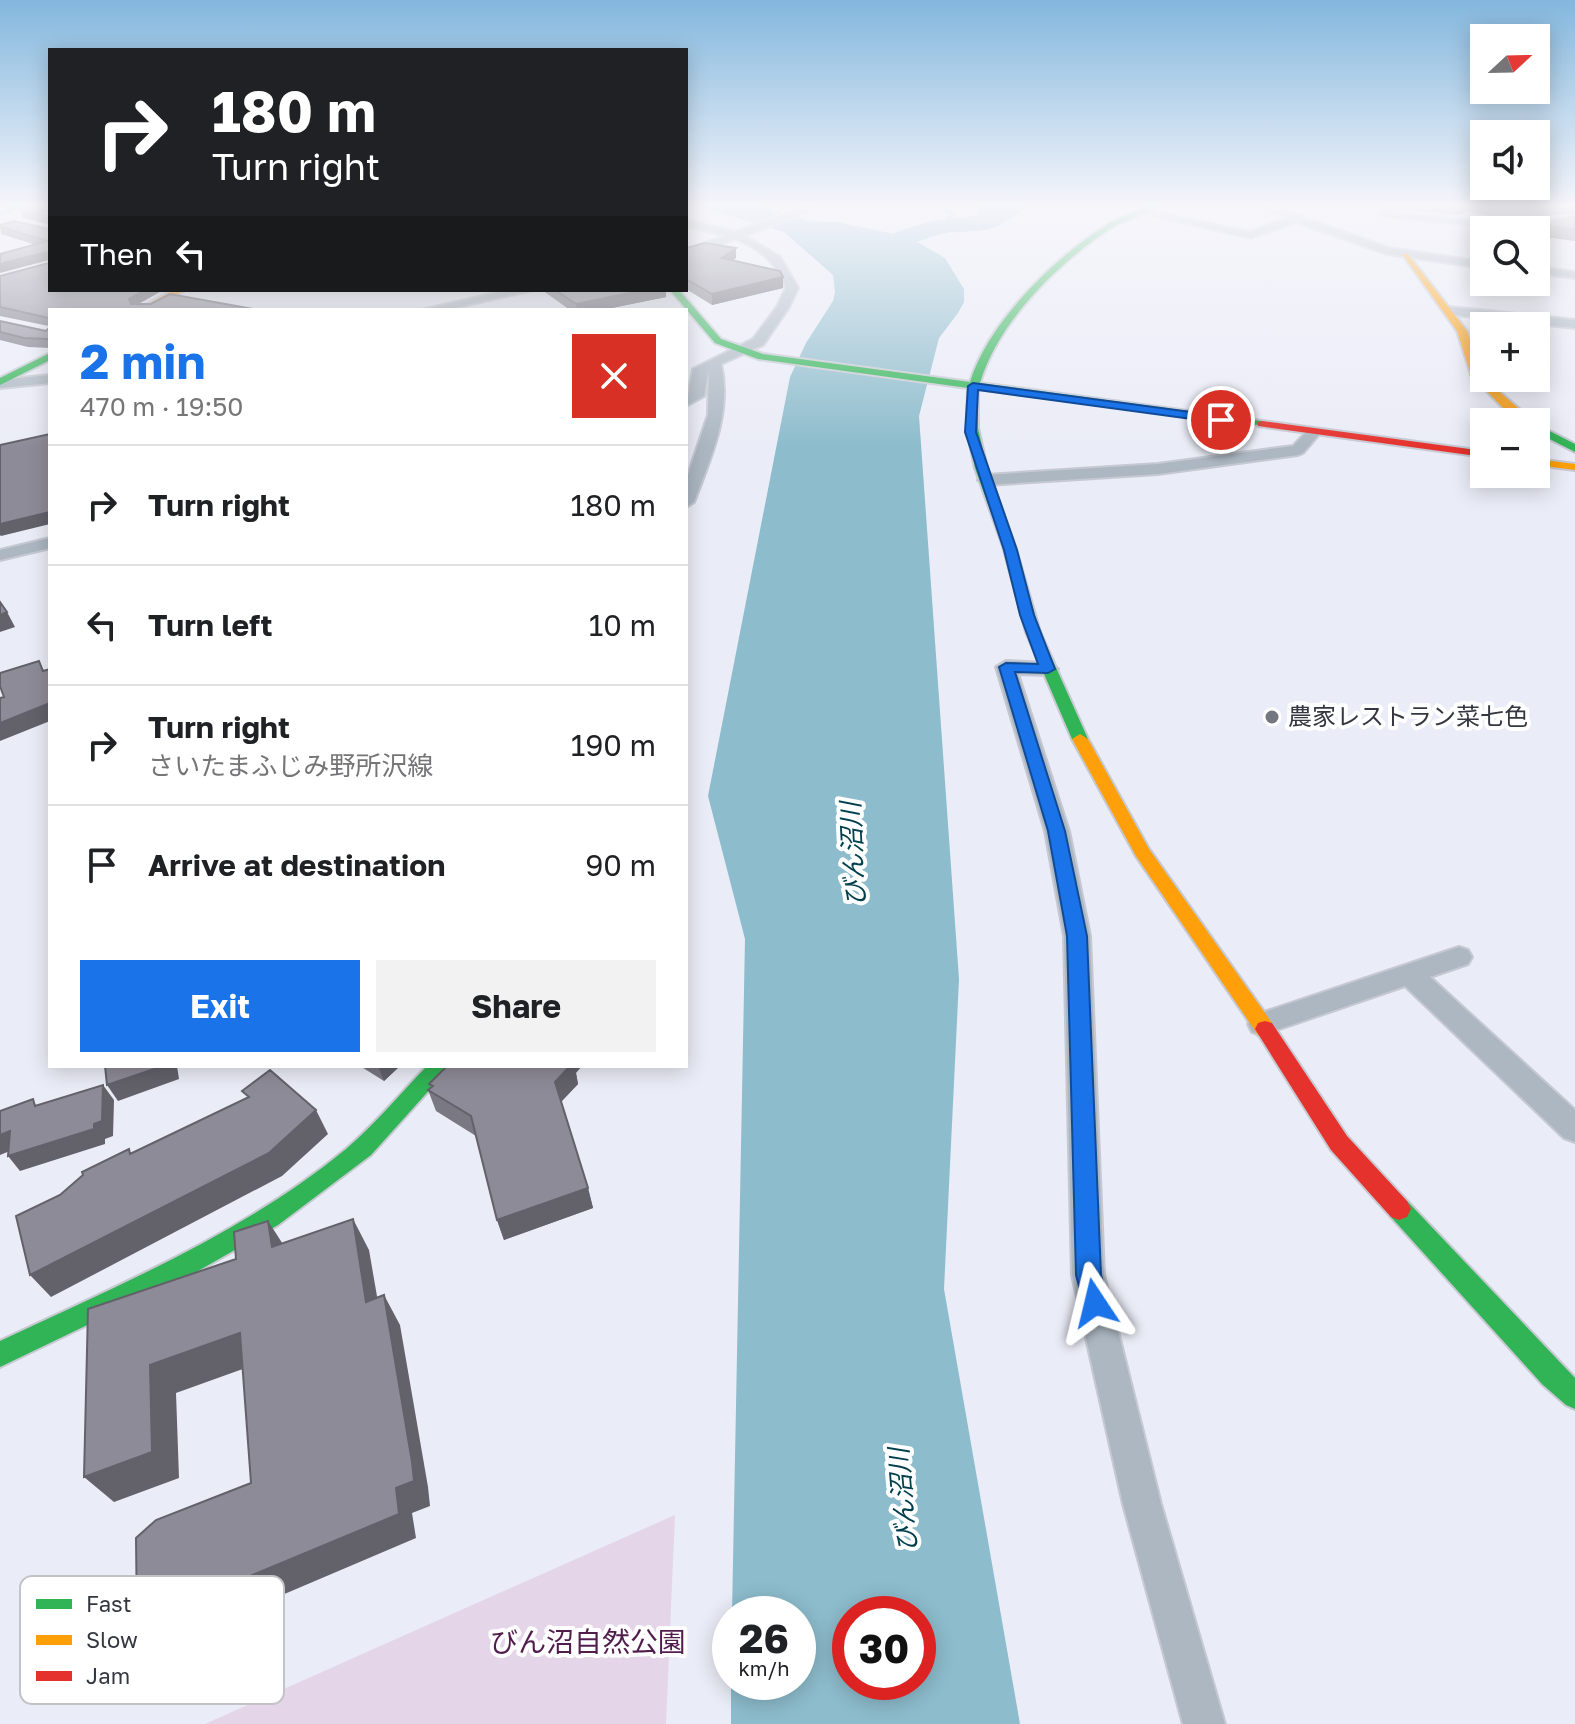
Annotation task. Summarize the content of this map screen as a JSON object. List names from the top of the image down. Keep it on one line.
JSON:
{"water":["びん沼川"],"parks":["びん沼自然公園"],"places":["農家レストラン菜七色"],"legend":["Fast","Slow","Jam"],"north":"right","page":{"map_buttons":["+","−"],"turn":["180 m","Turn right"],"then":"Then","heading":["2 min","470 m · 19:50"],"list":[{"name":"Turn right","value":"180 m"},{"name":"Turn left","value":"10 m"},{"name":"Turn right","note":"さいたまふじみ野所沢線","value":"190 m"},{"name":"Arrive at destination","value":"90 m"}],"buttons":["Exit","Share"],"speed":"26 km/h","limit":"30"}}
